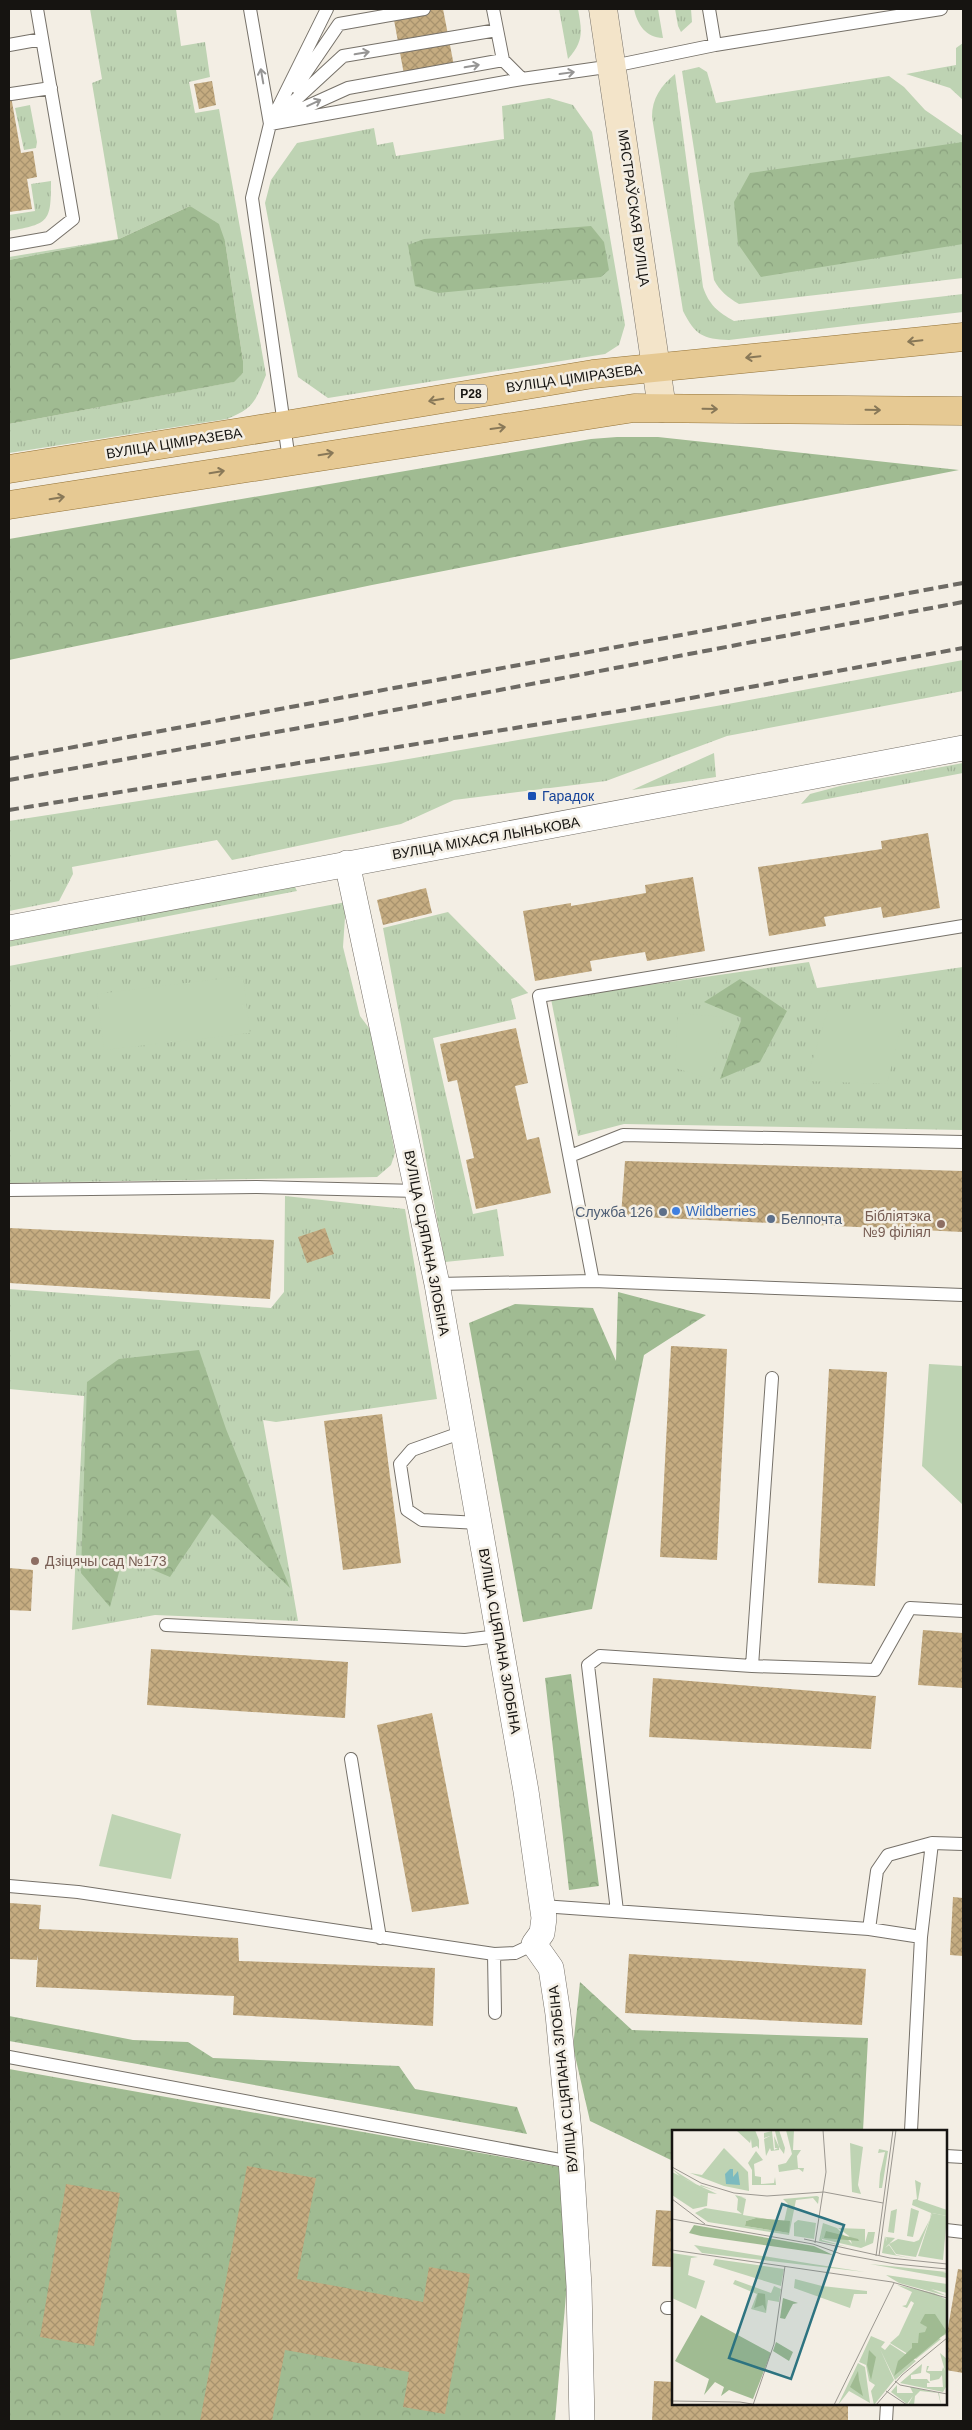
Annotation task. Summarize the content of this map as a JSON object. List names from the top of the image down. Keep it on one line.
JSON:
{"streets":{"main road":["ВУЛІЦА ЦІМІРАЗЕВА","Р28"],"street":["МЯСТРАЎСКАЯ ВУЛІЦА","ВУЛІЦА МІХАСЯ ЛЫНЬКОВА","ВУЛІЦА СЦЯПАНА ЗЛОБІНА"]},"crossings":[["МЯСТРАЎСКАЯ ВУЛІЦА","ВУЛІЦА ЦІМІРАЗЕВА"],["ВУЛІЦА МІХАСЯ ЛЫНЬКОВА","ВУЛІЦА СЦЯПАНА ЗЛОБІНА"]],"places":{"transit":["Гарадок"],"other":["Wildberries","Служба 126","Белпочта","Бібліятэка №9 філіял","Дзіцячы сад №173"]}}
